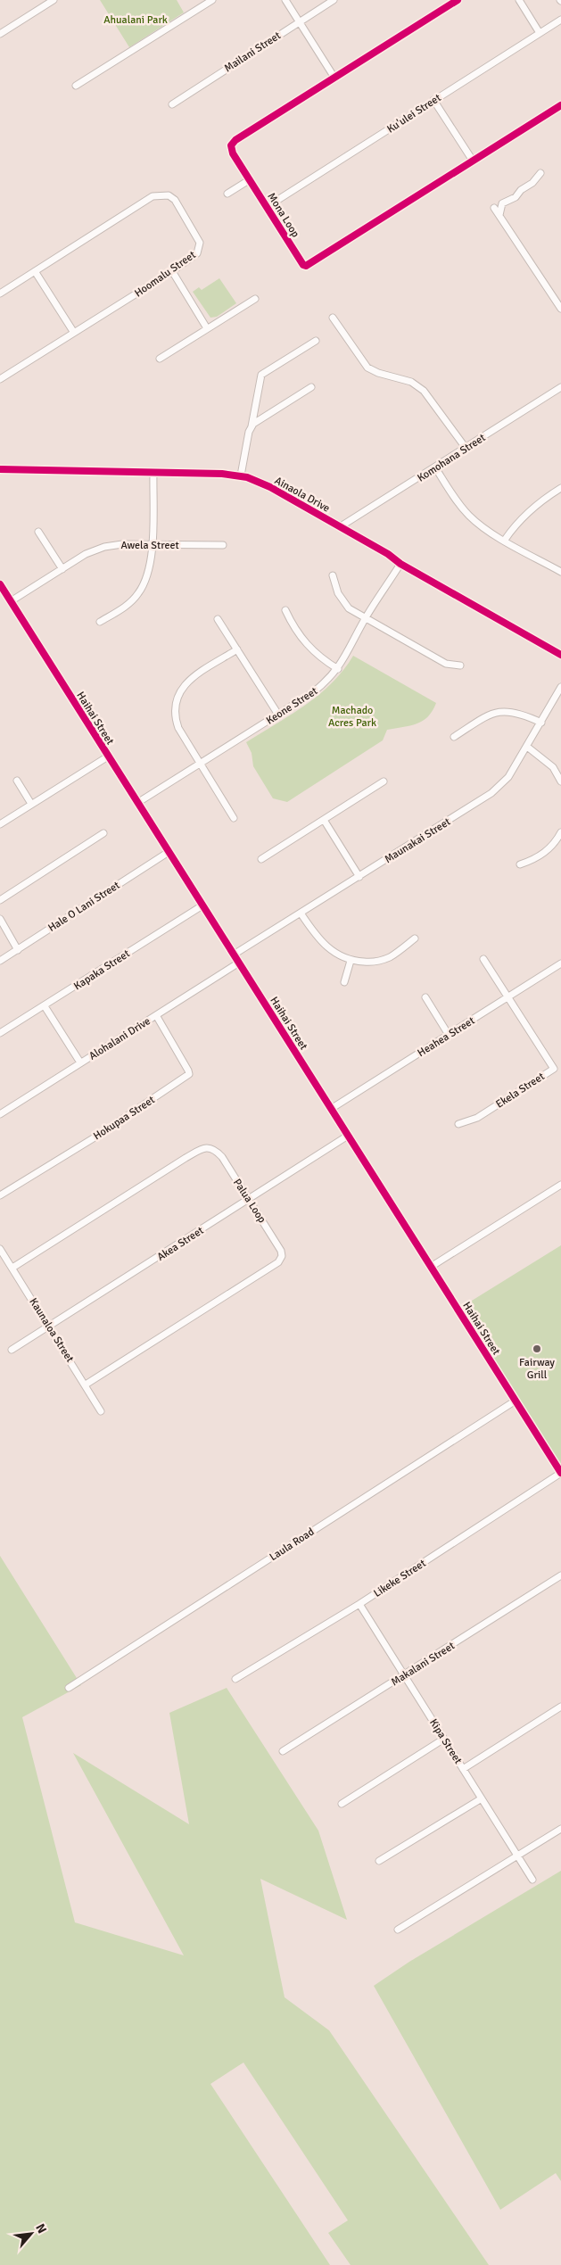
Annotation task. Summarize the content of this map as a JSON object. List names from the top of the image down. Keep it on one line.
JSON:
{"streets":{"street":["Mailani Street","Ku'ulei Street","Mona Loop","Hoomalu Street","Komohana Street","Ainaola Drive","Awela Street","Keone Street","Haihai Street","Maunakai Street","Hale O Lani Street","Kapaka Street","Heahea Street","Alohalani Drive","Ekela Street","Hokupaa Street","Palua Loop","Akea Street","Kaunaloa Street","Laula Road","Likeke Street","Makalani Street","Kipa Street"]},"crossings":[["Ku'ulei Street","Mona Loop"],["Komohana Street","Ainaola Drive"],["Ainaola Drive","Keone Street"],["Awela Street","Haihai Street"],["Keone Street","Haihai Street"],["Haihai Street","Maunakai Street"],["Haihai Street","Hale O Lani Street"],["Haihai Street","Kapaka Street"],["Haihai Street","Heahea Street"],["Haihai Street","Alohalani Drive"],["Haihai Street","Akea Street"],["Haihai Street","Laula Road"],["Haihai Street","Likeke Street"],["Heahea Street","Ekela Street"],["Alohalani Drive","Hokupaa Street"],["Palua Loop","Akea Street"],["Palua Loop","Kaunaloa Street"],["Akea Street","Kaunaloa Street"],["Likeke Street","Kipa Street"],["Makalani Street","Kipa Street"]],"parks":["Ahualani Park","Machado Acres Park"],"places":["Fairway Grill"],"north":"top right"}
